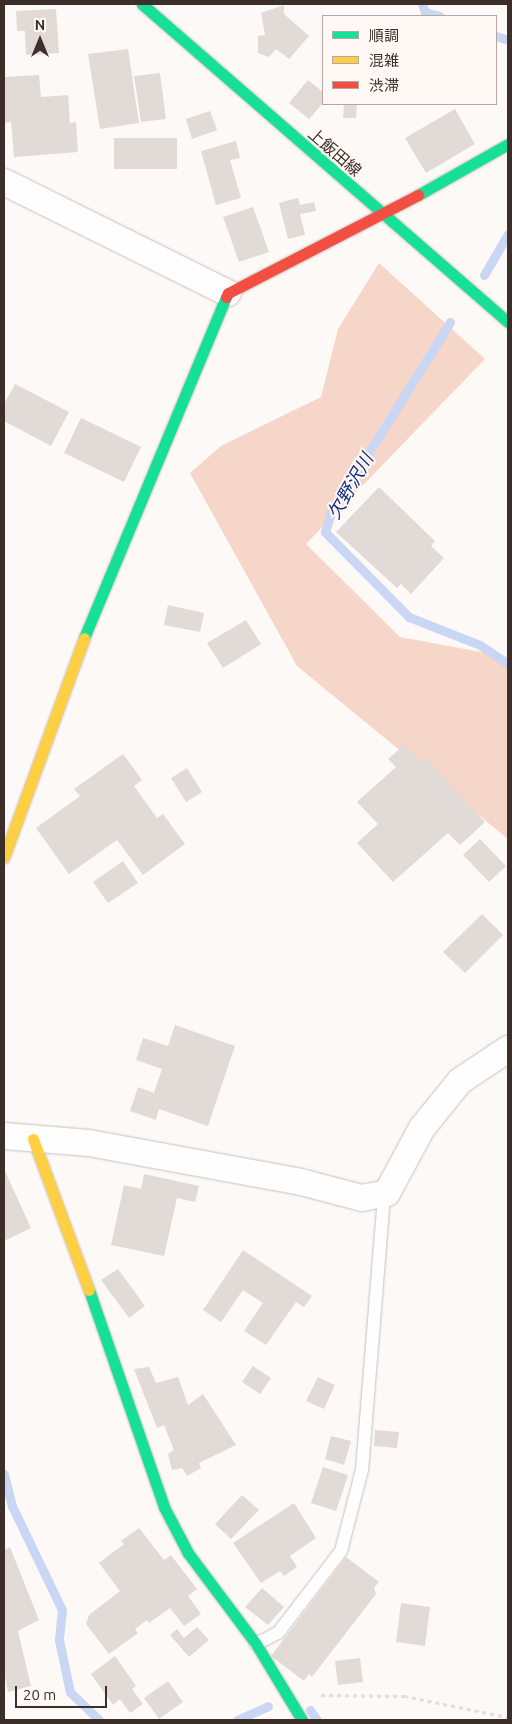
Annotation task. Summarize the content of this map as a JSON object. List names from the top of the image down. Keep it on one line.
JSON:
{"streets":{"street":["上飯田線"]},"water":["欠野沢川"],"legend":["順調","混雑","渋滞"],"scale_bar":"20 m","north":"top"}
